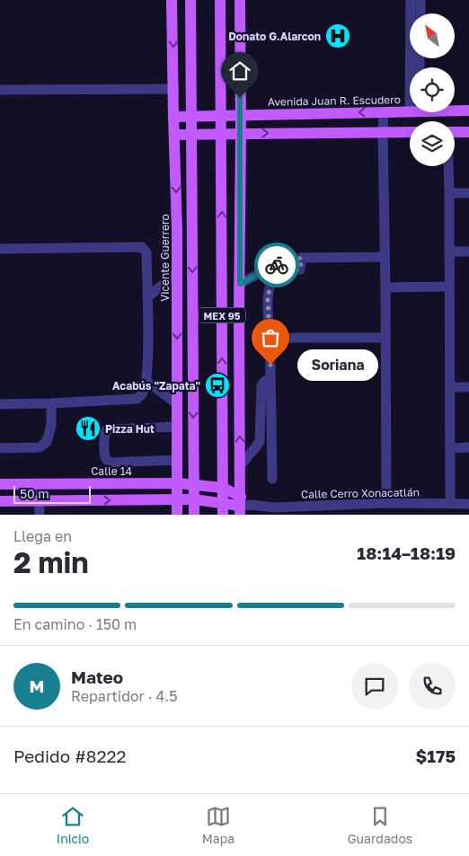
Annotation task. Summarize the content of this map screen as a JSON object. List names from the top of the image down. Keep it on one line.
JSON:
{"streets":{"main road":["Avenida Juan R. Escudero","Vicente Guerrero","MEX 95","Calle 14","Calle Cerro Xonacatlán"]},"crossings":[["Avenida Juan R. Escudero","Vicente Guerrero"],["Avenida Juan R. Escudero","MEX 95"],["Vicente Guerrero","Calle 14"],["MEX 95","Calle 14"],["MEX 95","Calle Cerro Xonacatlán"],["Calle 14","Calle Cerro Xonacatlán"]],"places":{"hospital":["Donato G.Alarcon"],"other":["Soriana"],"bus stop":["Acabús \"Zapata\""],"restaurant":["Pizza Hut"]},"scale_bar":"50 m","north":"top left","page":{"bubble":"Soriana","scale":"50 m","heading":["2 min","Llega en","18:14–18:19"],"panel":["Mateo","Repartidor · 4.5","Pedido #8222","$175"],"bar":"En camino · 150 m","round":"M","tabs":["Inicio","Mapa","Guardados"]}}
